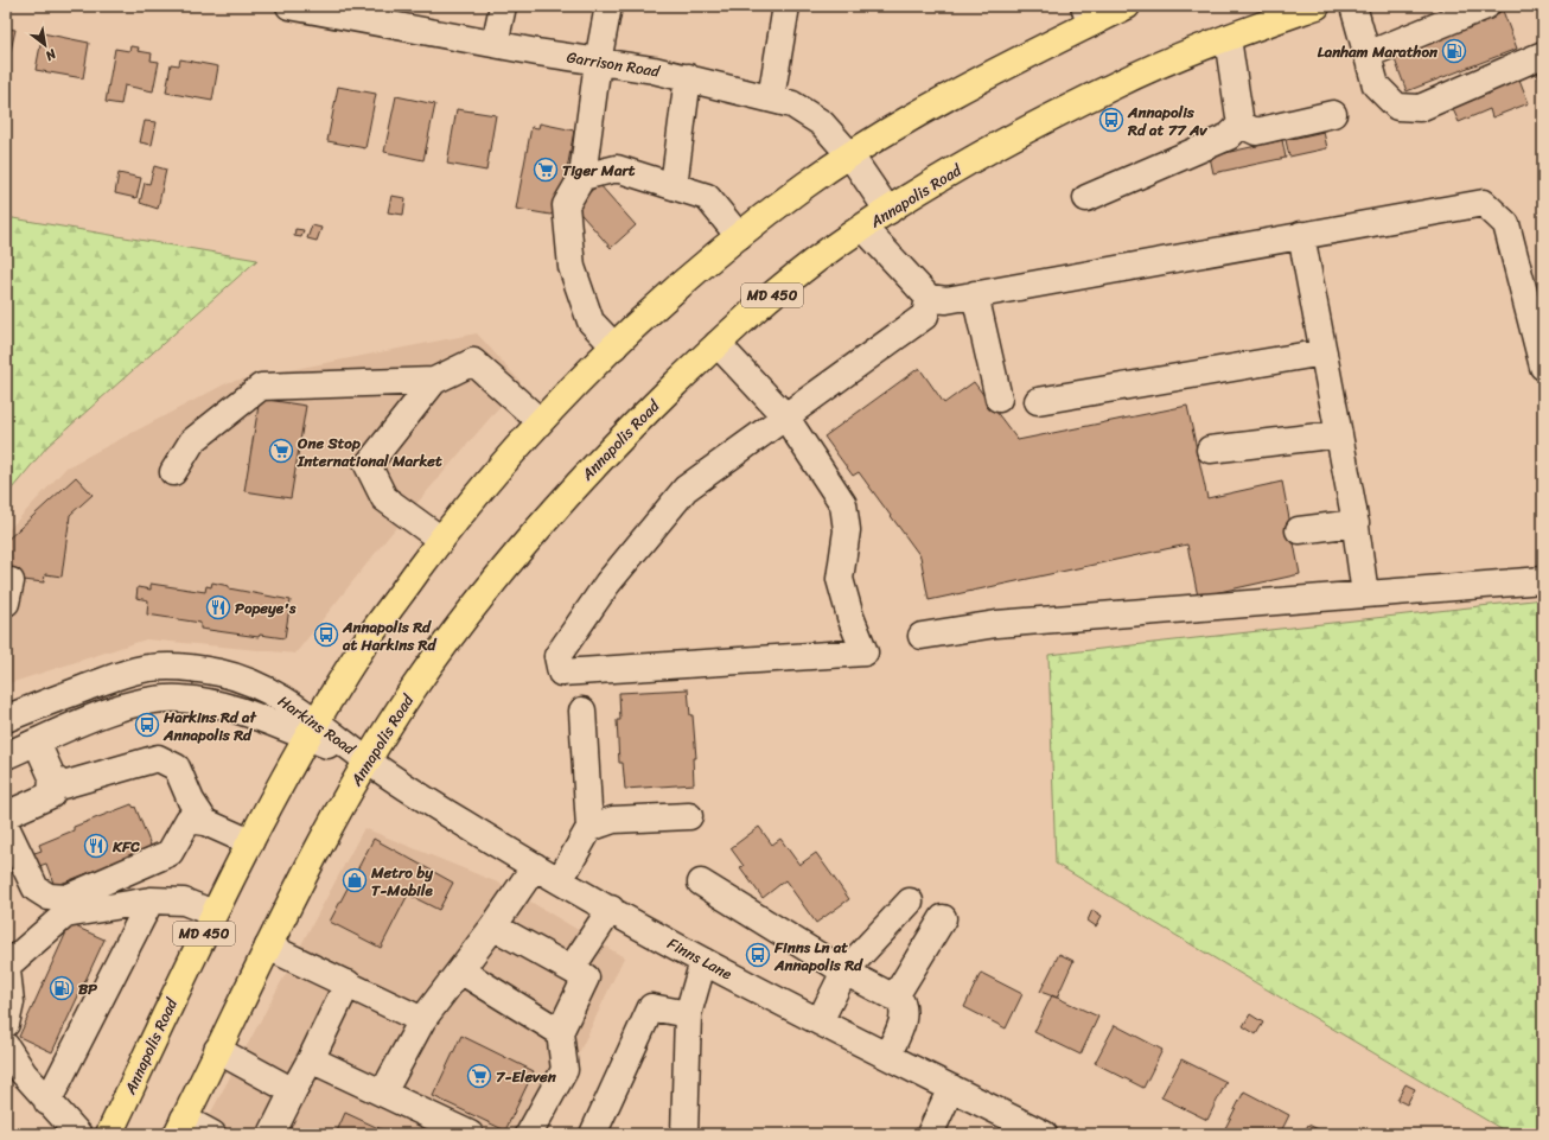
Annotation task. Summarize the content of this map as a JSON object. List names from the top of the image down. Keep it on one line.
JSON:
{"streets":{"main road":["Annapolis Road","MD 450"],"street":["Garrison Road","Harkins Road","Finns Lane"]},"crossings":[["Garrison Road","Annapolis Road"],["Annapolis Road","Harkins Road"],["Annapolis Road","Finns Lane"],["Harkins Road","Finns Lane"]],"places":{"fuel station":["Lanham Marathon","BP"],"bus stop":["Annapolis Rd at 77 Av","Annapolis Rd at Harkins Rd","Harkins Rd at Annapolis Rd","Finns Ln at Annapolis Rd"],"supermarket":["Tiger Mart","One Stop International Market","7-Eleven"],"restaurant":["Popeye's","KFC"],"shop":["Metro by T-Mobile"]},"north":"bottom right"}
